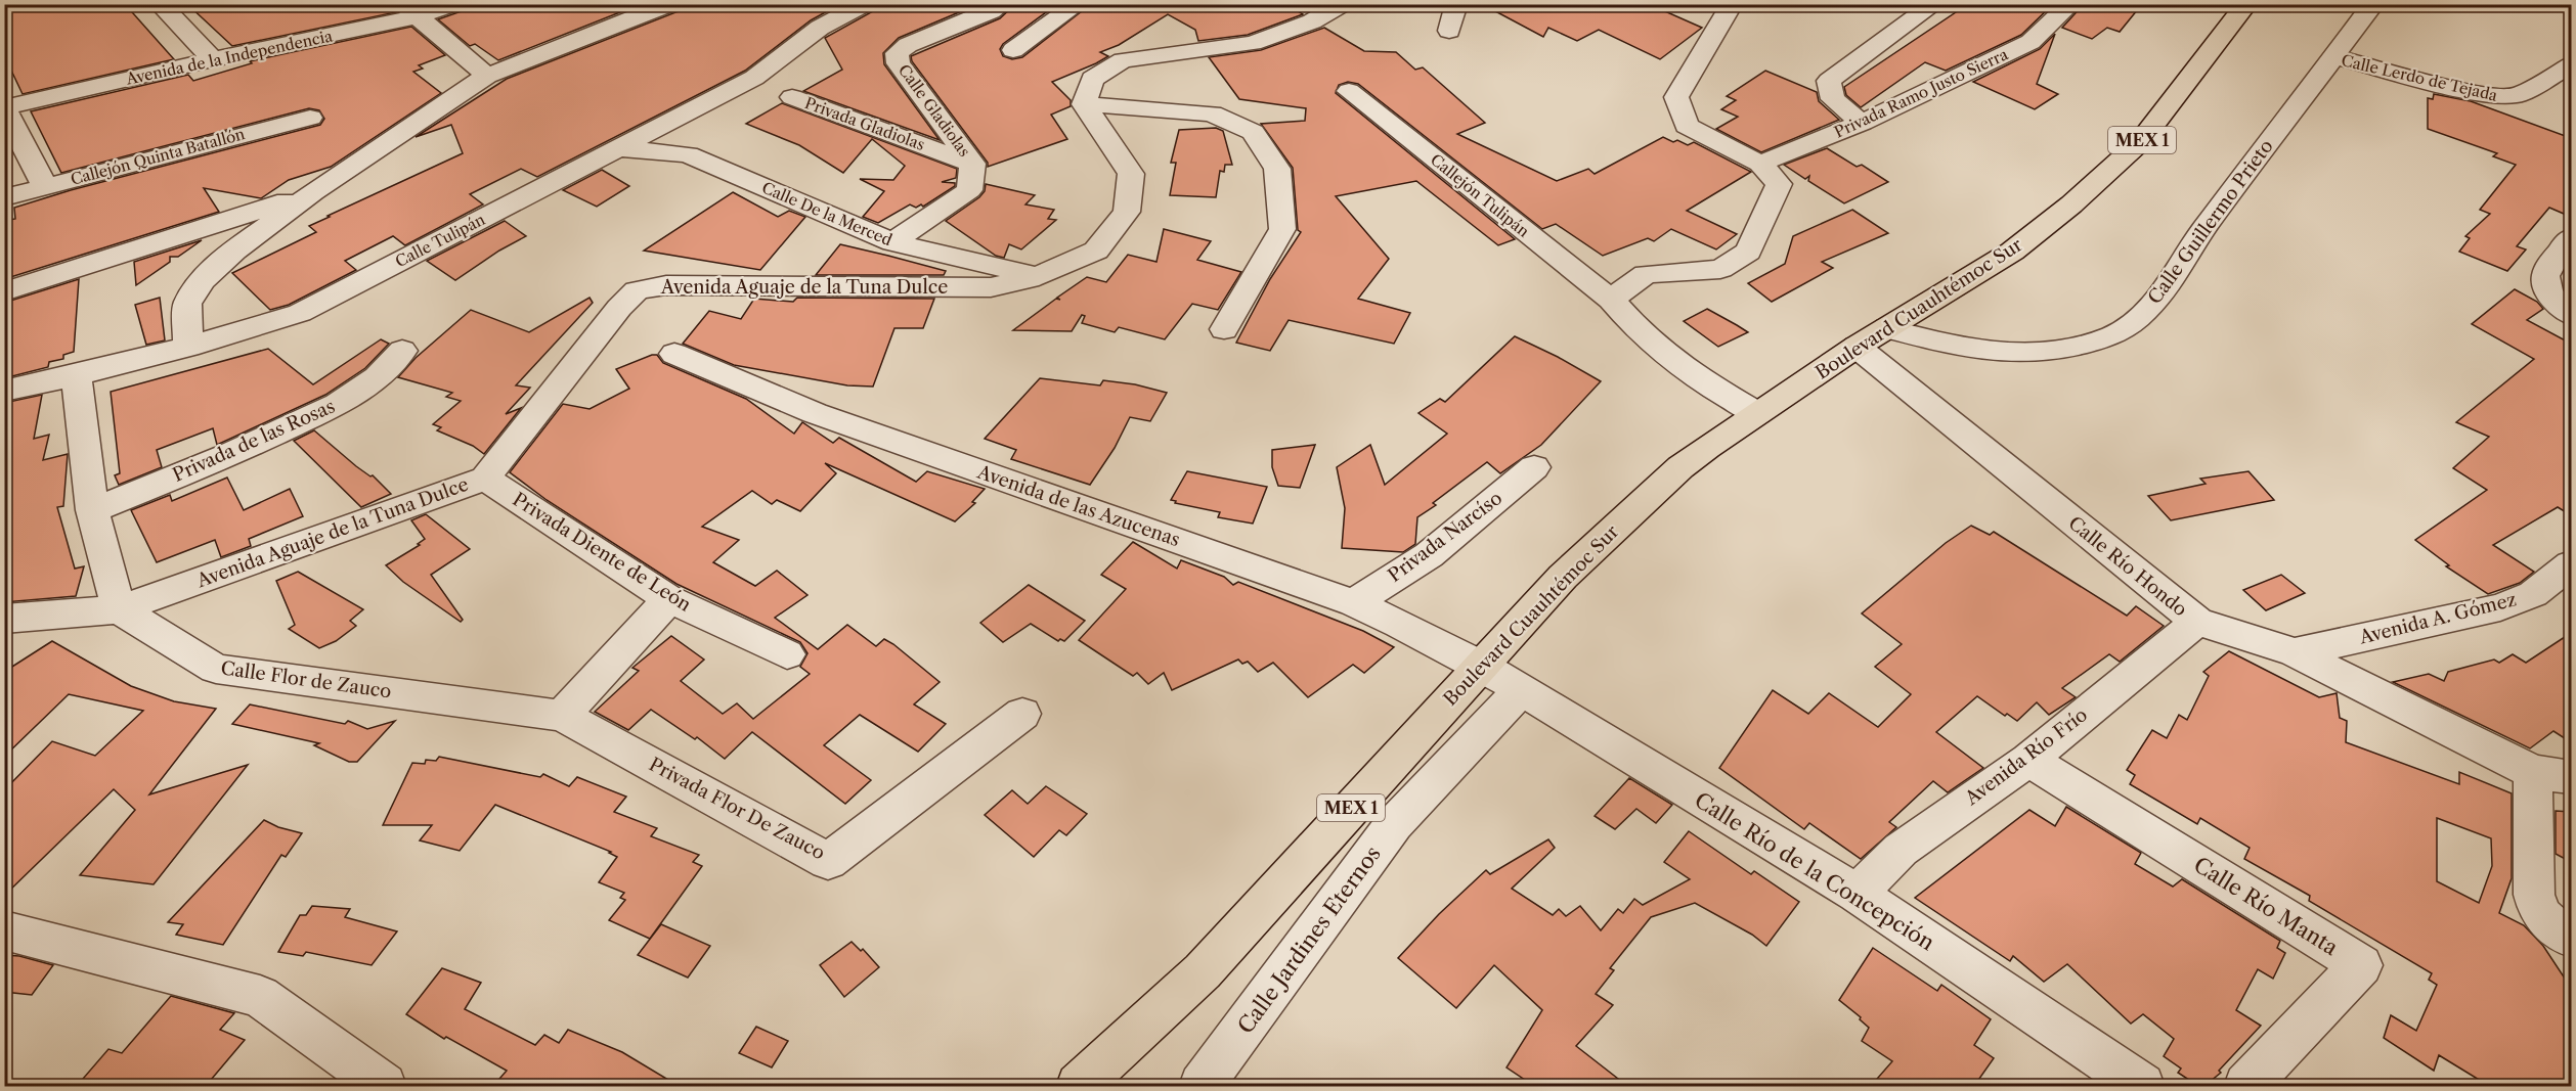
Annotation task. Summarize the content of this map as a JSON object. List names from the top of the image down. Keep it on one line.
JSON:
{"streets":{"main road":["MEX 1","Boulevard Cuauhtémoc Sur"],"street":["Avenida de la Independencia","Calle Lerdo de Tejada","Privada Ramo Justo Sierra","Calle Gladiolas","Privada Gladiolas","Callejón Quinta Batallón","Callejón Tulipán","Calle De la Merced","Calle Guillermo Prieto","Calle Tulipán","Avenida Aguaje de la Tuna Dulce","Privada de las Rosas","Avenida de las Azucenas","Privada Narcíso","Privada Diente de León","Calle Río Hondo","Avenida A. Gómez","Calle Flor de Zauco","Avenida Río Frío","Privada Flor De Zauco","Calle Río de la Concepción","Calle Río Manta","Calle Jardines Eternos"]},"crossings":[["Calle Lerdo de Tejada","Calle Guillermo Prieto"],["Calle Gladiolas","Privada Gladiolas"],["Calle Gladiolas","Calle De la Merced"],["Callejón Tulipán","Boulevard Cuauhtémoc Sur"],["Calle De la Merced","Calle Tulipán"],["Calle De la Merced","Avenida Aguaje de la Tuna Dulce"],["Calle Guillermo Prieto","Boulevard Cuauhtémoc Sur"],["Avenida Aguaje de la Tuna Dulce","Privada Diente de León"],["Avenida Aguaje de la Tuna Dulce","Calle Flor de Zauco"],["Boulevard Cuauhtémoc Sur","Avenida de las Azucenas"],["Boulevard Cuauhtémoc Sur","Calle Río Hondo"],["Boulevard Cuauhtémoc Sur","Calle Río de la Concepción"],["Avenida de las Azucenas","Privada Narcíso"],["Avenida de las Azucenas","Calle Río de la Concepción"],["Calle Río Hondo","Avenida A. Gómez"],["Calle Río Hondo","Avenida Río Frío"],["Calle Flor de Zauco","Privada Flor De Zauco"],["Avenida Río Frío","Calle Río de la Concepción"],["Avenida Río Frío","Calle Río Manta"],["Calle Río de la Concepción","Calle Jardines Eternos"]]}
